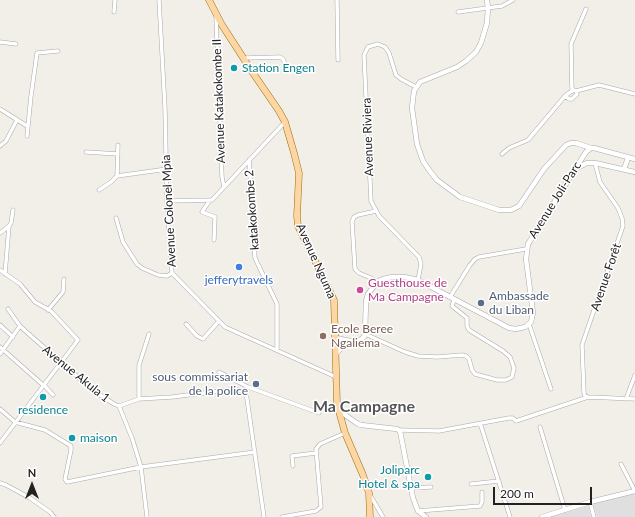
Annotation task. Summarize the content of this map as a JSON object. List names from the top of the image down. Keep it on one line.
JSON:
{"streets":{"main road":["Avenue Nguma"],"street":["Avenue Katakokombe II","Avenue Riviera","Avenue Joli-Parc","katakokombe 2","Avenue Colonel Mpia","Avenue Forêt","Avenue Akula 1"]},"crossings":[["Avenue Katakokombe II","Avenue Nguma"],["katakokombe 2","Avenue Colonel Mpia"],["Avenue Colonel Mpia","Avenue Nguma"]],"districts":["Ma Campagne"],"places":["Station Engen","jefferytravels","Guesthouse de Ma Campagne","Ambassade du Liban","Ecole Beree Ngaliema","sous commissariat de la police","residence","maison","Joliparc Hotel & spa"],"scale_bar":"200 m","north":"top"}
